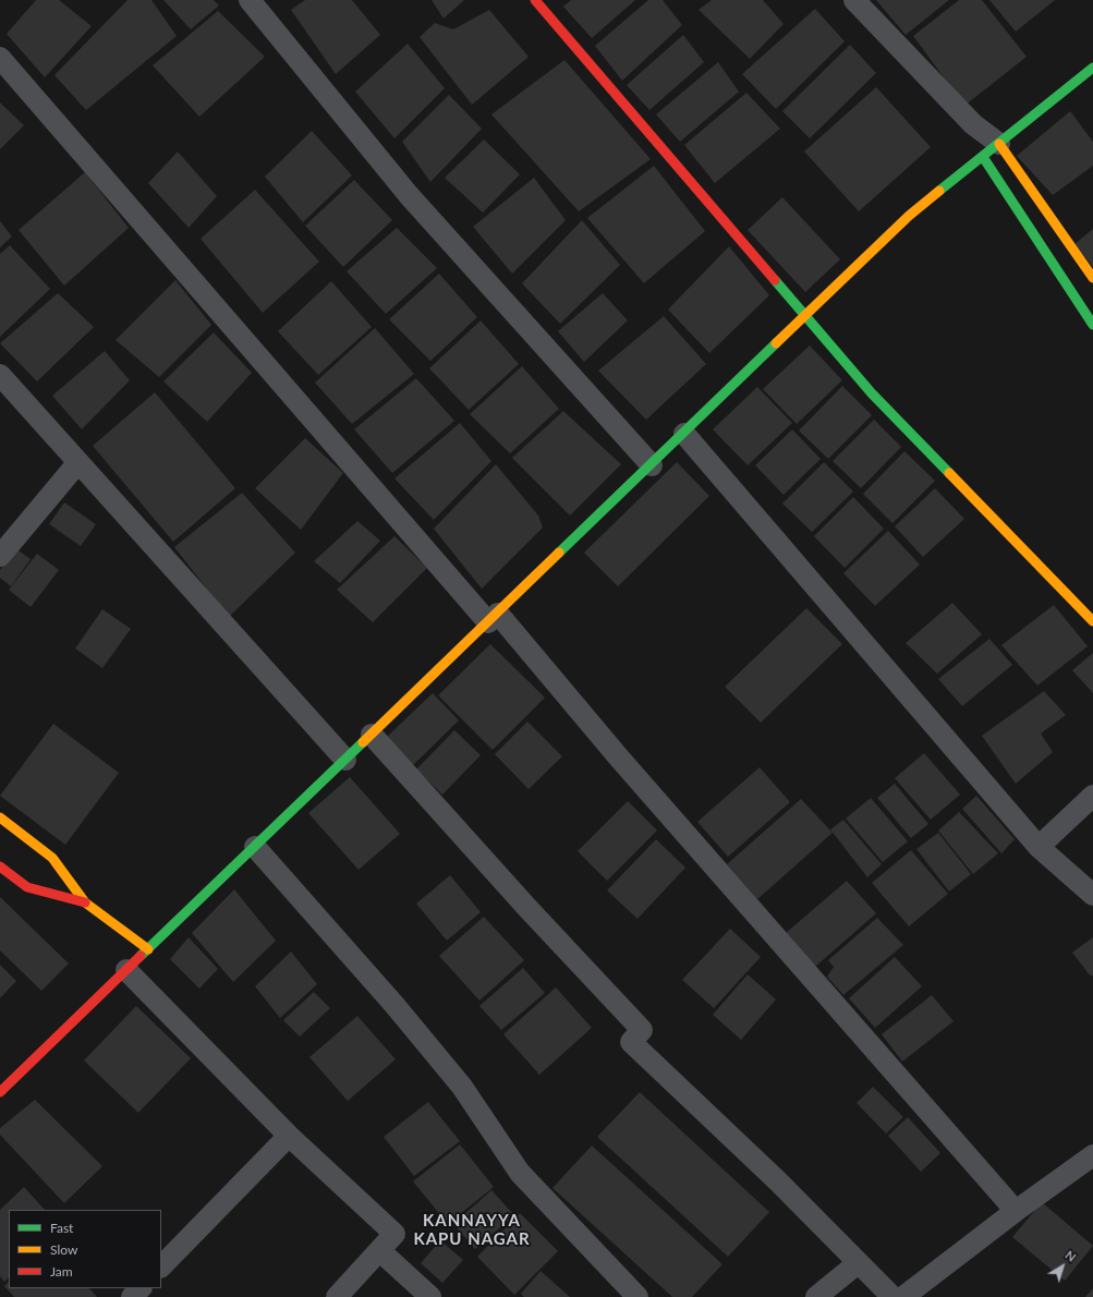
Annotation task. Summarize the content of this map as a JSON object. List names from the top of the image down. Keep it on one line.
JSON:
{"districts":["KANNAYYA KAPU NAGAR"],"legend":["Fast","Slow","Jam"],"north":"top right"}
